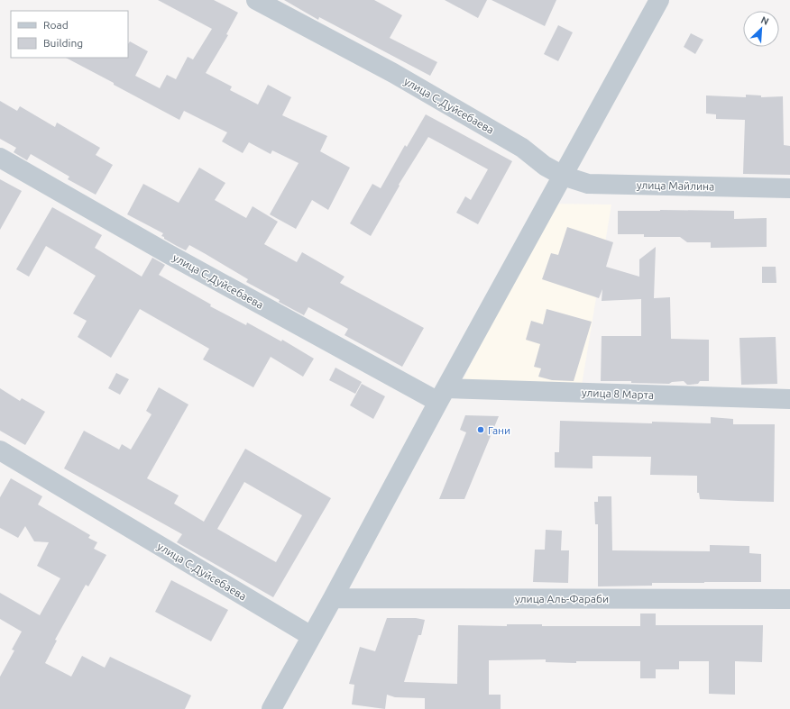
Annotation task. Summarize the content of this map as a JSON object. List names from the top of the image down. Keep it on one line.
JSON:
{"streets":{"street":["улица С.Дуйсебаева","улица Майлина","улица 8 Марта","улица Аль-Фараби"]},"crossings":[["улица С.Дуйсебаева","улица Майлина"],["улица С.Дуйсебаева","улица 8 Марта"]],"places":["Гани"],"legend":["Road","Building"],"north":"top right"}
